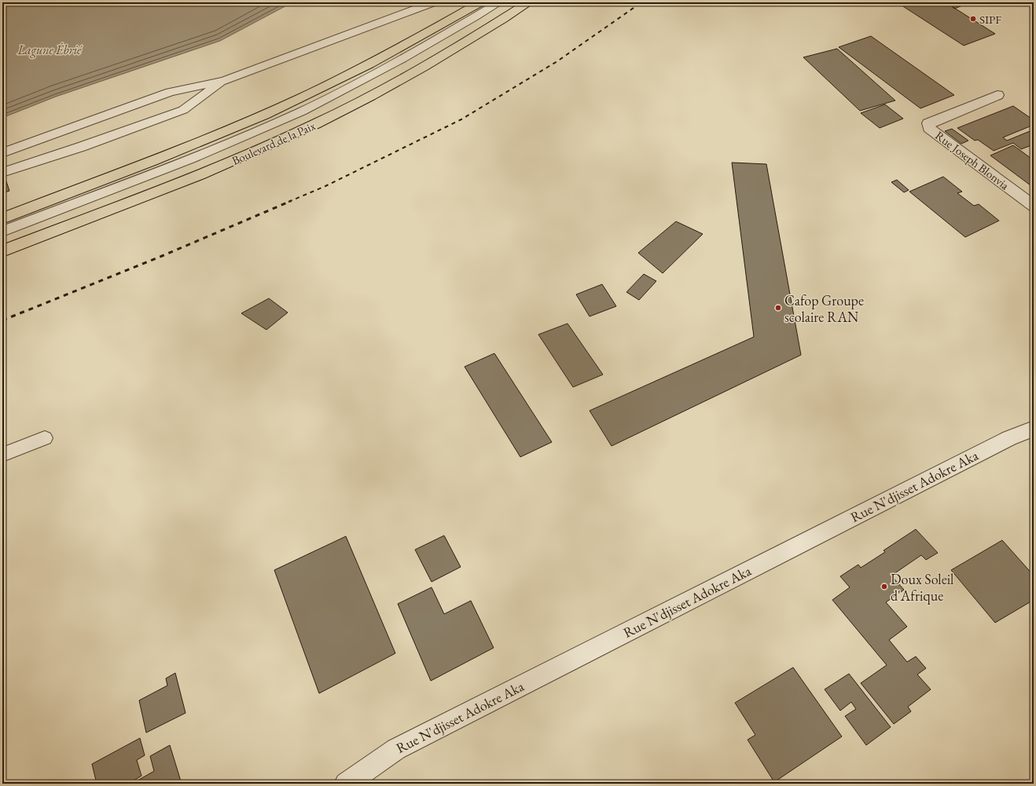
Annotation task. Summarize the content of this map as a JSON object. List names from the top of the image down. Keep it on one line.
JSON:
{"streets":{"main road":["Boulevard de la Paix"],"street":["Rue Joseph Blonvia","Rue N'djisset Adokre Aka"]},"water":["Lagune Ébrié"],"places":["SIPF","Cafop Groupe scolaire RAN","Doux Soleil d'Afrique"]}
